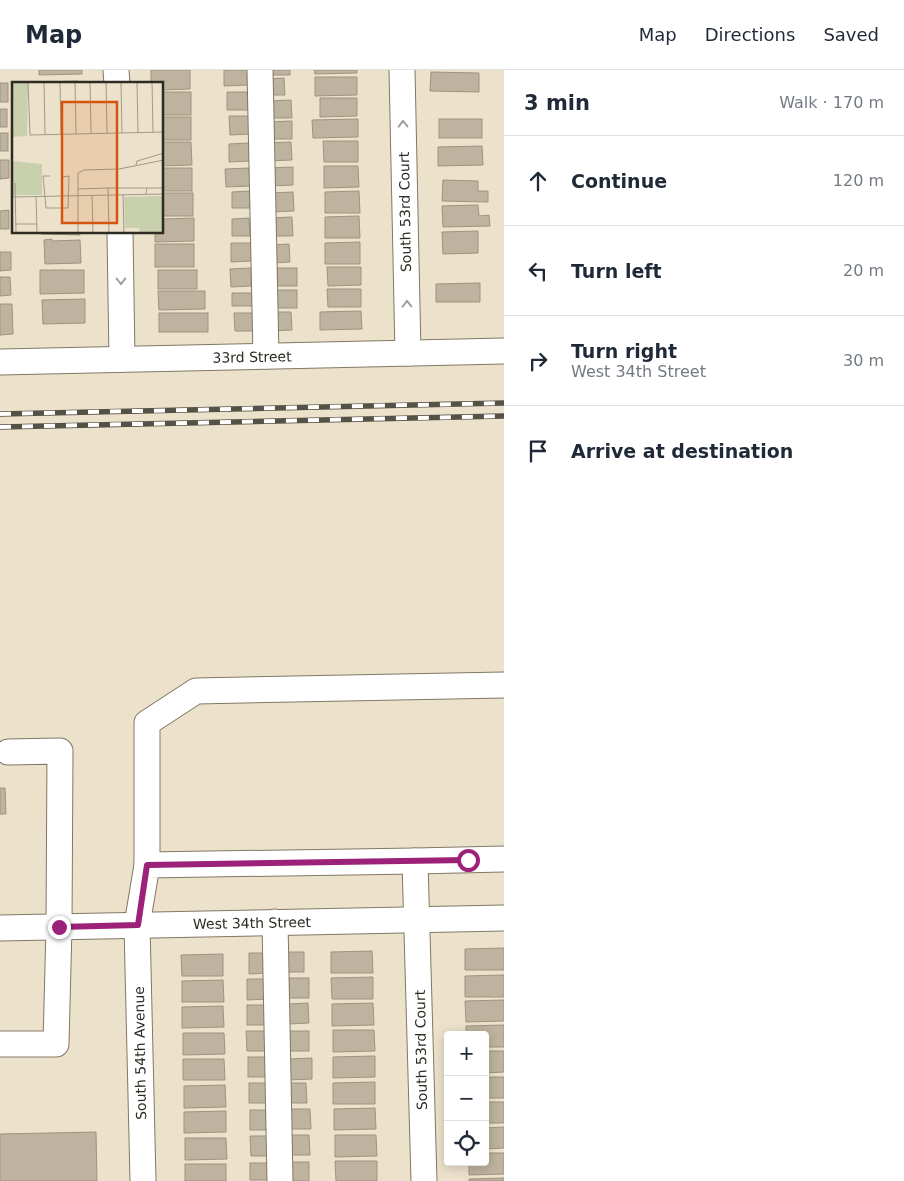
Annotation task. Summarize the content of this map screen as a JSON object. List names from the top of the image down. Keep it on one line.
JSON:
{"streets":{"street":["South 53rd Court","33rd Street","West 34th Street","South 54th Avenue"]},"crossings":[["South 53rd Court","33rd Street"],["South 53rd Court","West 34th Street"],["West 34th Street","South 54th Avenue"]],"page":{"header":"Map","nav":["Map","Directions","Saved"],"heading":["3 min","Walk · 170 m"],"list":[["Continue","120 m"],["Turn left","20 m"],["Turn right","West 34th Street","30 m"],"Arrive at destination"],"map_buttons":["+","−"]}}
